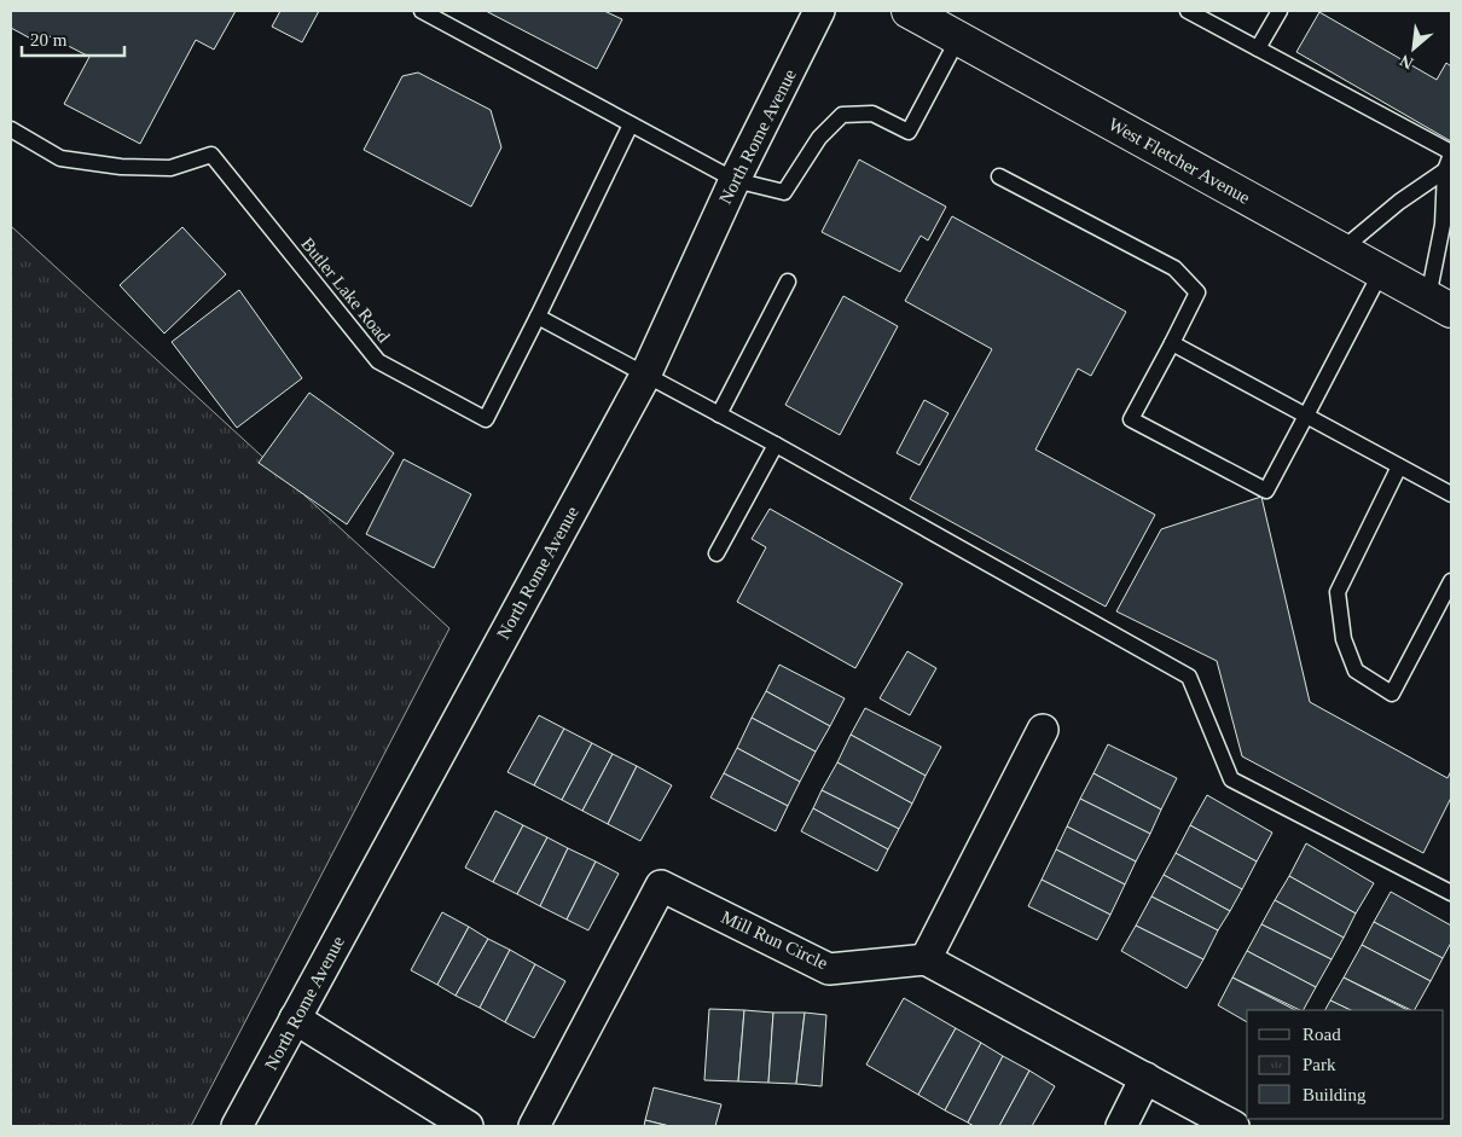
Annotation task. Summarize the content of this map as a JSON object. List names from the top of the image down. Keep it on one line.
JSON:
{"streets":{"main road":["West Fletcher Avenue"],"street":["North Rome Avenue","Mill Run Circle"],"lane":["Butler Lake Road"]},"legend":["Road","Park","Building"],"scale_bar":"20 m","north":"bottom left"}
